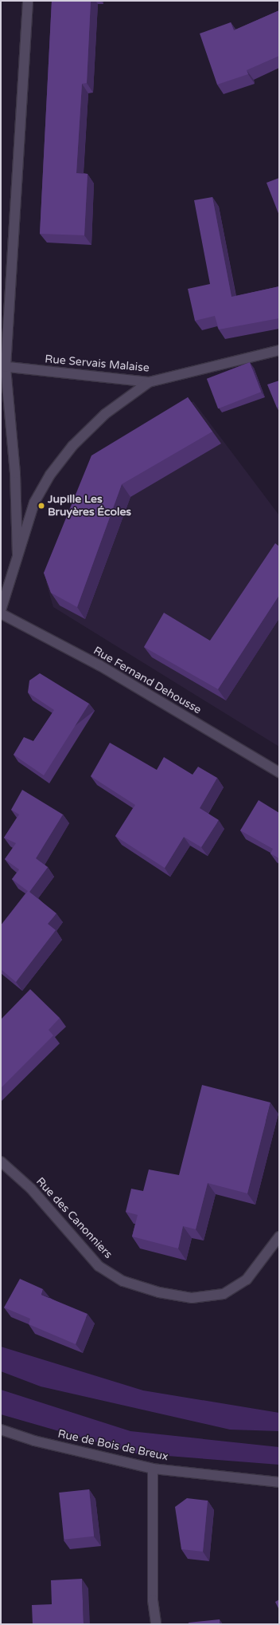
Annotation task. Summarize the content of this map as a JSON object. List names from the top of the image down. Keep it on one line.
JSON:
{"streets":{"street":["Rue Servais Malaise","Rue Fernand Dehousse","Rue des Canonniers","Rue de Bois de Breux"]},"places":["Jupille Les Bruyères Écoles"]}
